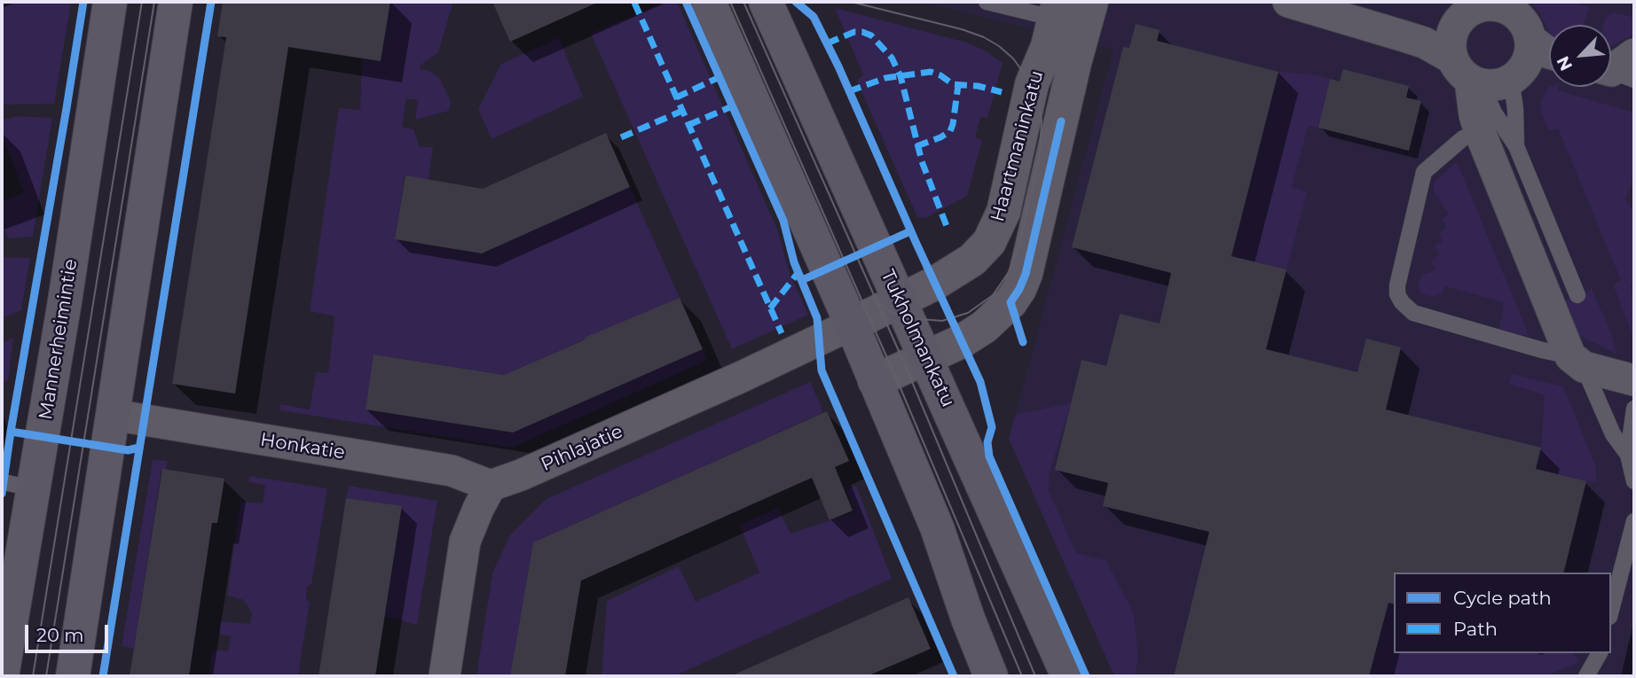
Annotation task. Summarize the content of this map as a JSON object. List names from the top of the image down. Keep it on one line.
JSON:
{"streets":{"main road":["Haartmaninkatu","Tukholmankatu","Mannerheimintie"],"street":["Honkatie","Pihlajatie"]},"crossings":[["Haartmaninkatu","Tukholmankatu"],["Haartmaninkatu","Pihlajatie"],["Honkatie","Pihlajatie"]],"legend":["Cycle path","Path"],"scale_bar":"20 m","north":"bottom left"}
